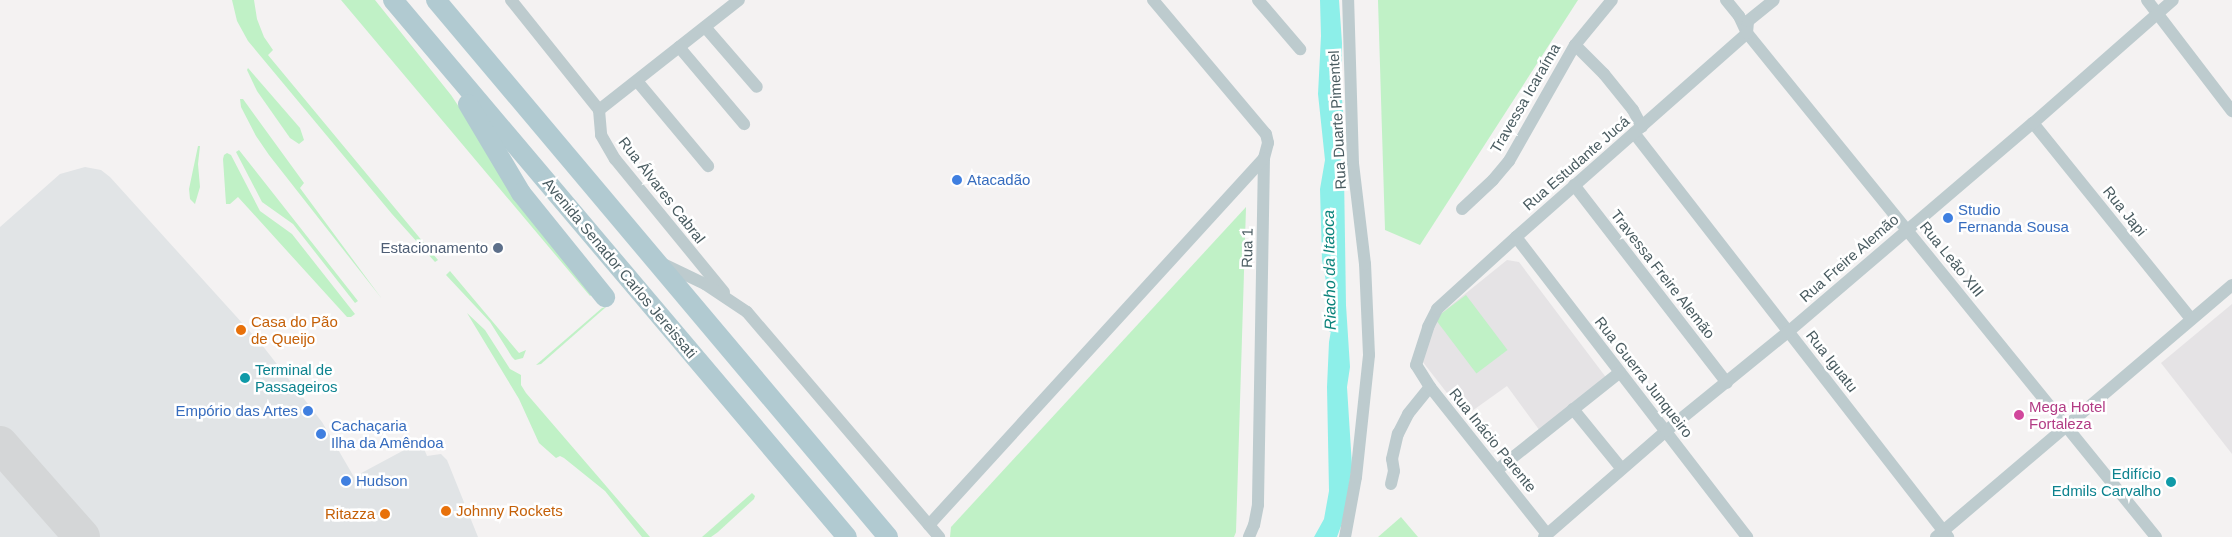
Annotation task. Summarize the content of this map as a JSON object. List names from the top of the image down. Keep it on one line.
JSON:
{"streets":{"main road":["Avenida Senador Carlos Jereissati"],"street":["Travessa Icaraíma","Rua Duarte Pimentel","Rua Estudante Jucá","Rua Álvares Cabral","Rua Japi","Rua 1","Rua Freire Alemão","Rua Leão XIII","Travessa Freire Alemão","Rua Iguatu","Rua Guerra Junqueiro","Rua Inácio Parente"]},"crossings":[["Travessa Icaraíma","Rua Iguatu"],["Rua Estudante Jucá","Rua Leão XIII"],["Rua Estudante Jucá","Travessa Freire Alemão"],["Rua Estudante Jucá","Rua Iguatu"],["Rua Estudante Jucá","Rua Guerra Junqueiro"],["Rua Estudante Jucá","Rua Inácio Parente"],["Rua Japi","Rua Freire Alemão"],["Rua Freire Alemão","Rua Leão XIII"],["Rua Freire Alemão","Travessa Freire Alemão"],["Rua Freire Alemão","Rua Iguatu"],["Rua Freire Alemão","Rua Guerra Junqueiro"],["Rua Freire Alemão","Rua Inácio Parente"]],"water":["Riacho da Itaoca"],"places":["Atacadão","Studio Fernanda Sousa","Estacionamento","Casa do Pão de Queijo","Terminal de Passageiros","Empório das Artes","Mega Hotel Fortaleza","Cachaçaria Ilha da Amêndoa","Hudson","Edifício Edmils Carvalho","Johnny Rockets","Ritazza"]}
